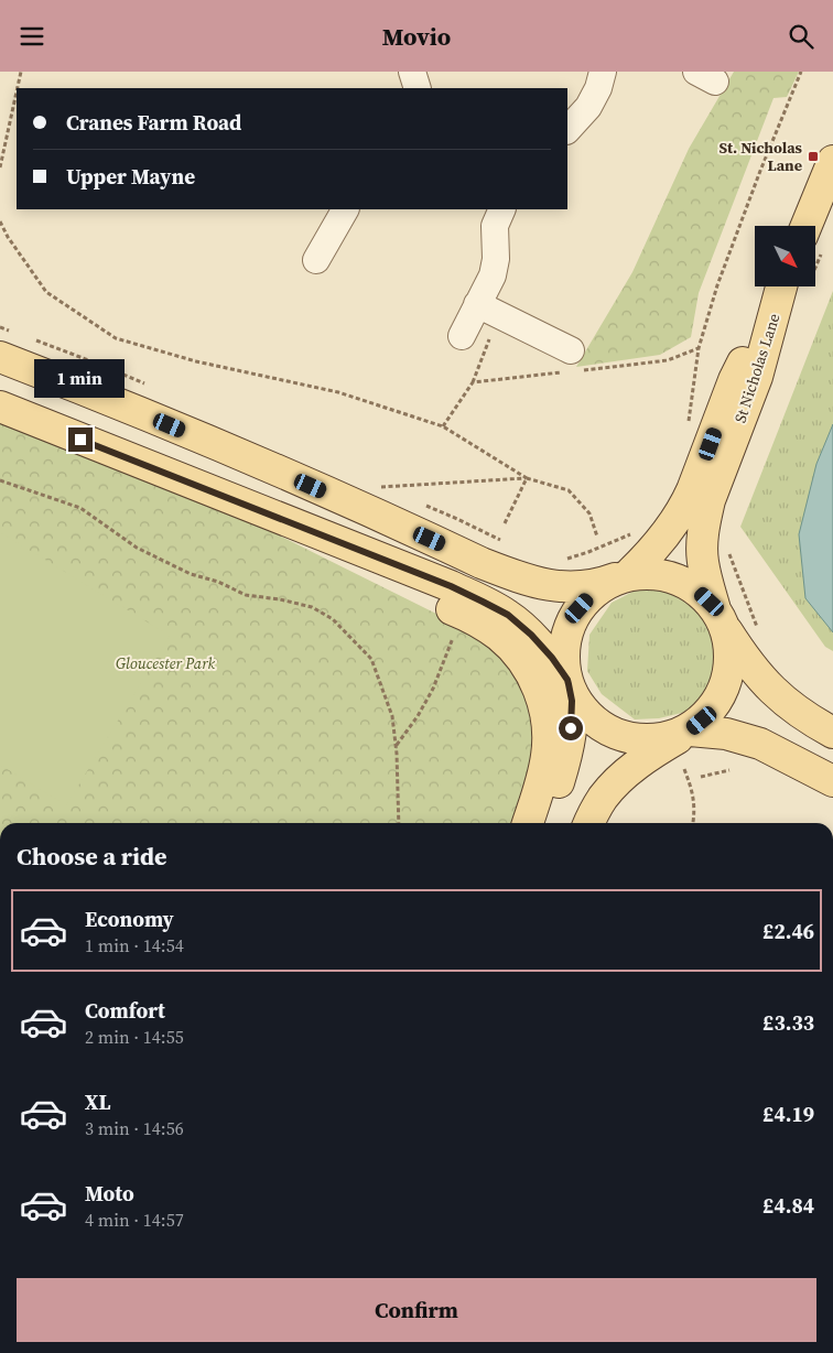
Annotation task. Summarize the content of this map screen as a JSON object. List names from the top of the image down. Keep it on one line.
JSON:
{"streets":{"main road":["St Nicholas Lane"]},"parks":["Gloucester Park"],"places":{"transit":["St. Nicholas Lane"]},"north":"bottom right","page":{"header":"Movio","banner":["Cranes Farm Road","Upper Mayne"],"bubble":"1 min","heading":"Choose a ride","list":[{"name":"Economy","note":"1 min · 14:54","value":"£2.46"},{"name":"Comfort","note":"2 min · 14:55","value":"£3.33"},{"name":"XL","note":"3 min · 14:56","value":"£4.19"},{"name":"Moto","note":"4 min · 14:57","value":"£4.84"}],"buttons":"Confirm"}}
